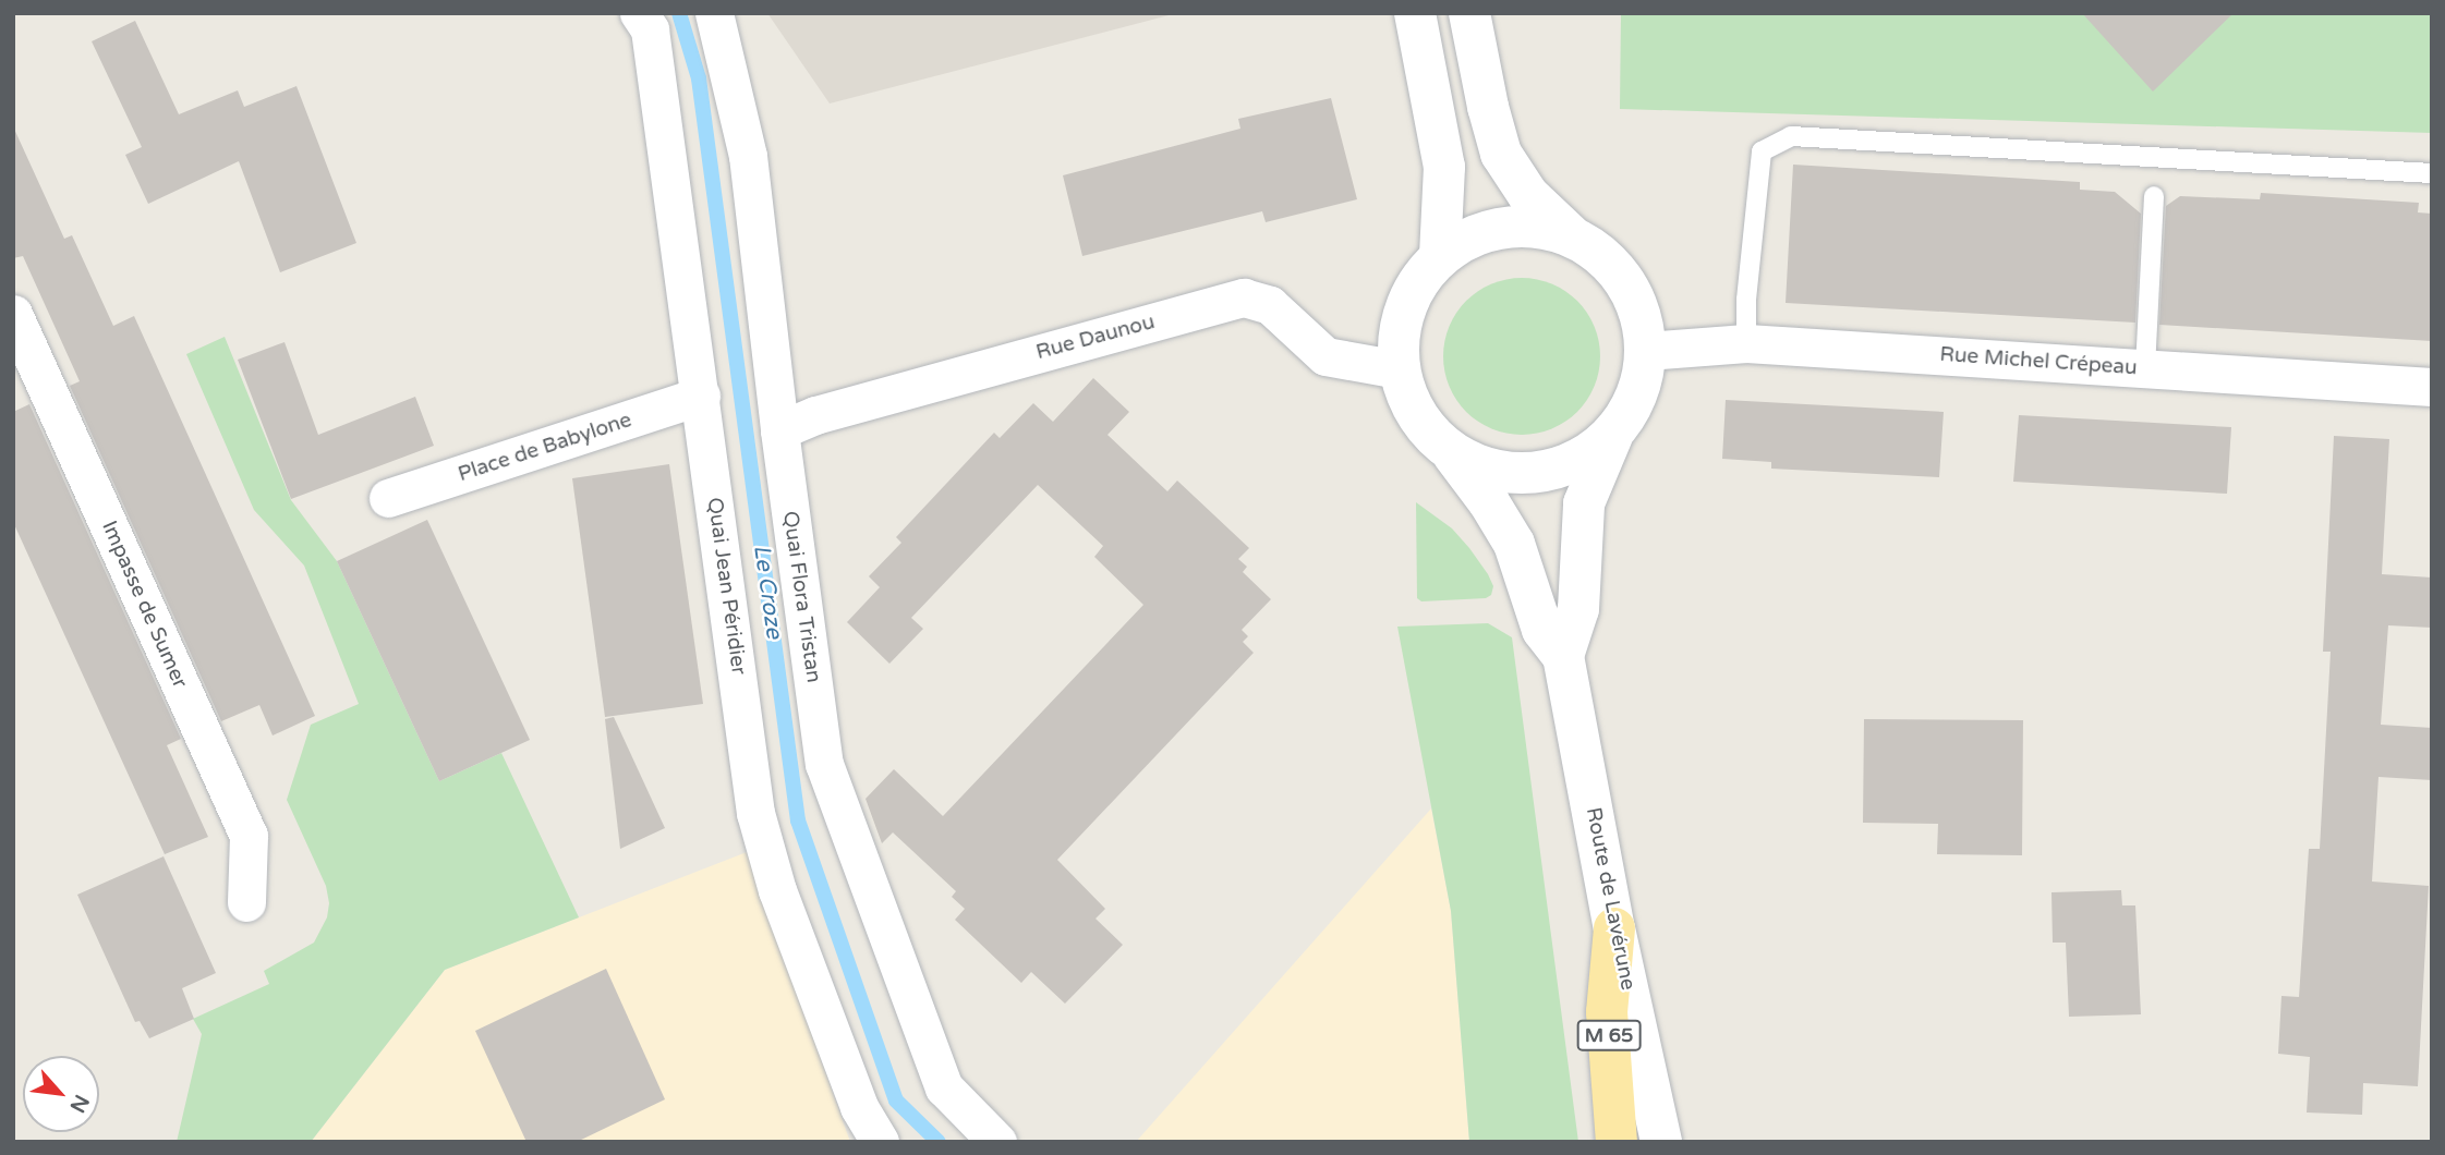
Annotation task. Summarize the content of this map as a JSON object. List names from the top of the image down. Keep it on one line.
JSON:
{"streets":{"main road":["Route de Lavérune","M 65"],"street":["Rue Daunou","Rue Michel Crépeau","Place de Babylone","Quai Jean Péridier","Quai Flora Tristan","Impasse de Sumer"]},"crossings":[["Rue Daunou","Rue Michel Crépeau"],["Rue Daunou","Quai Flora Tristan"],["Rue Daunou","Route de Lavérune"],["Rue Michel Crépeau","Route de Lavérune"],["Place de Babylone","Quai Jean Péridier"],["Route de Lavérune","M 65"]],"water":["Le Croze"],"north":"bottom right"}
